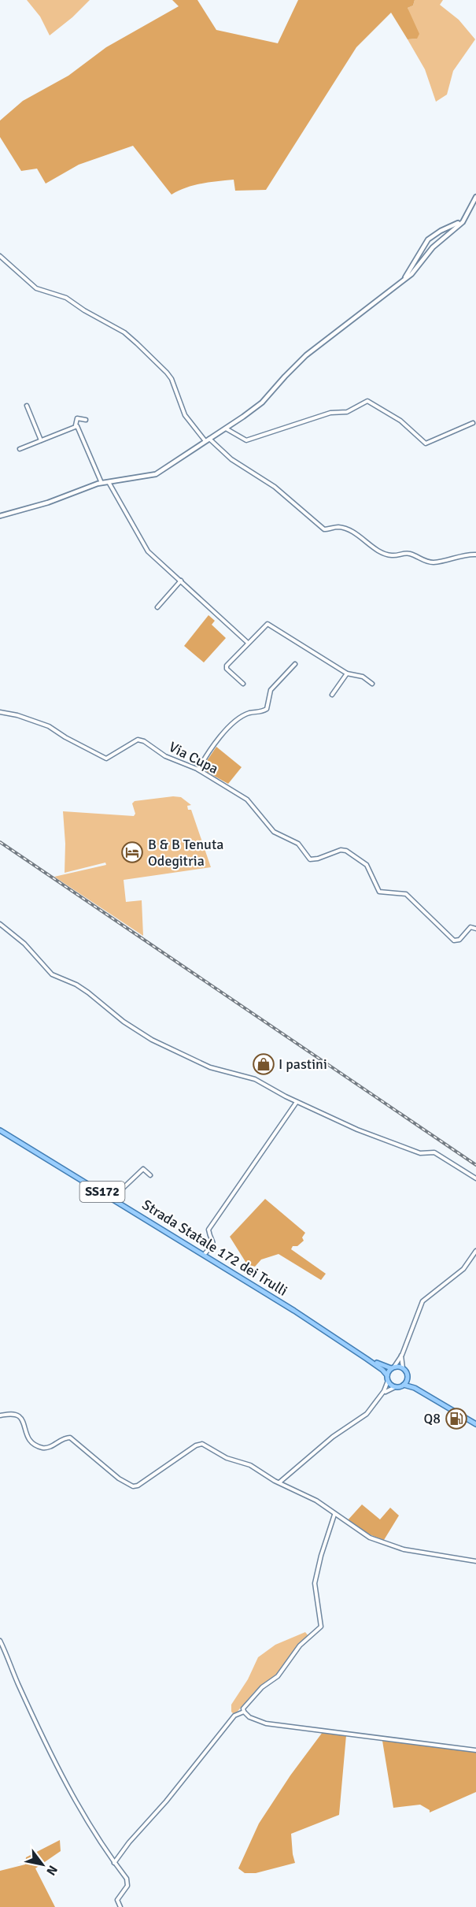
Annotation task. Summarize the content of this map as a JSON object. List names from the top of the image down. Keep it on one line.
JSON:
{"streets":{"main road":["SS172","Strada Statale 172 dei Trulli"],"street":["Via Cupa"]},"places":{"hotel":["B & B Tenuta Odegitria"],"shop":["I pastini"],"fuel station":["Q8"]},"north":"bottom right"}
